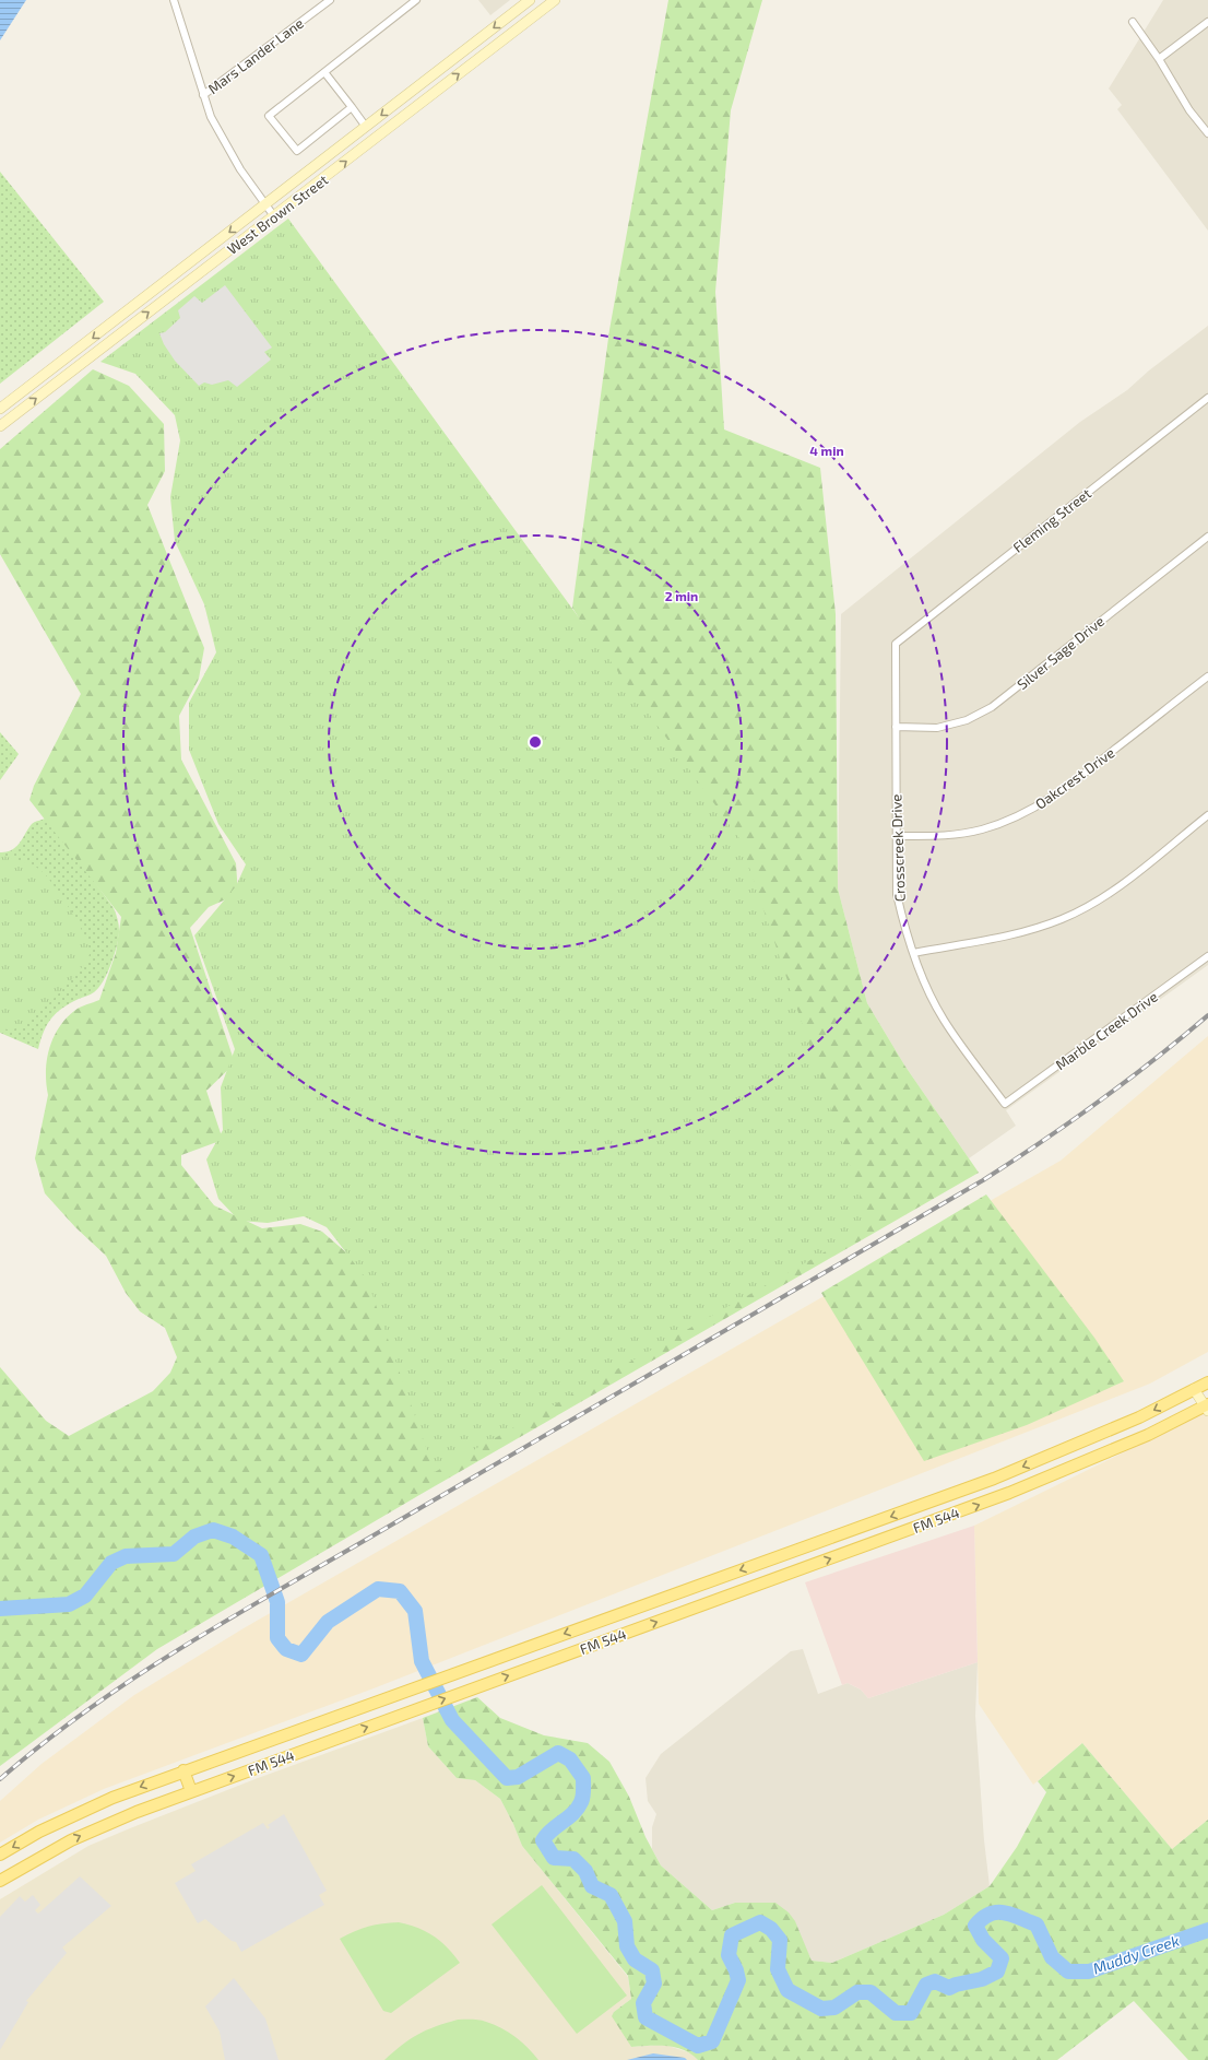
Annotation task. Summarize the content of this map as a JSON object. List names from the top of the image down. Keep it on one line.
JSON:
{"streets":{"main road":["West Brown Street","FM 544"],"street":["Mars Lander Lane","Fleming Street","Silver Sage Drive","Oakcrest Drive","Crosscreek Drive","Marble Creek Drive"]},"crossings":[["Fleming Street","Crosscreek Drive"],["Silver Sage Drive","Crosscreek Drive"],["Oakcrest Drive","Crosscreek Drive"],["Crosscreek Drive","Marble Creek Drive"]],"water":["Muddy Creek"],"rings":["4 min","2 min"]}
